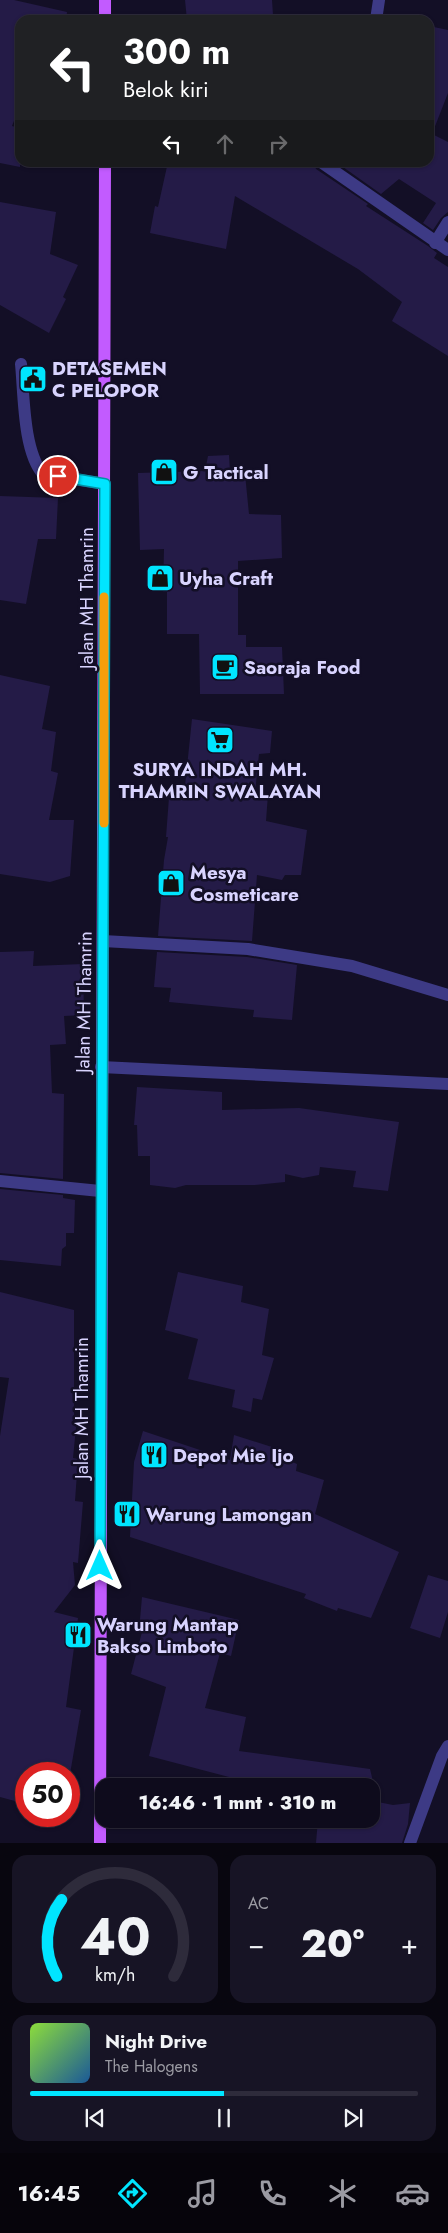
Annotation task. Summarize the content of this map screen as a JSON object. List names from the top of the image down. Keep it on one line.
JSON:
{"streets":{"main road":["Jalan MH Thamrin"]},"places":{"public building":["DETASEMEN C PELOPOR"],"shop":["G Tactical","Uyha Craft","Mesya Cosmeticare"],"cafe":["Saoraja Food"],"supermarket":["SURYA INDAH MH. THAMRIN SWALAYAN"],"restaurant":["Depot Mie Ijo","Warung Lamongan","Warung Mantap Bakso Limboto"]},"page":{"turn":["300 m","Belok kiri"],"limit":"50","trip":"16:46 · 1 mnt · 310 m","tile":"AC","heat":["−","20°","+"],"song":["Night Drive","The Halogens"],"tabs":"16:45","gauge":["40","km/h"]}}
